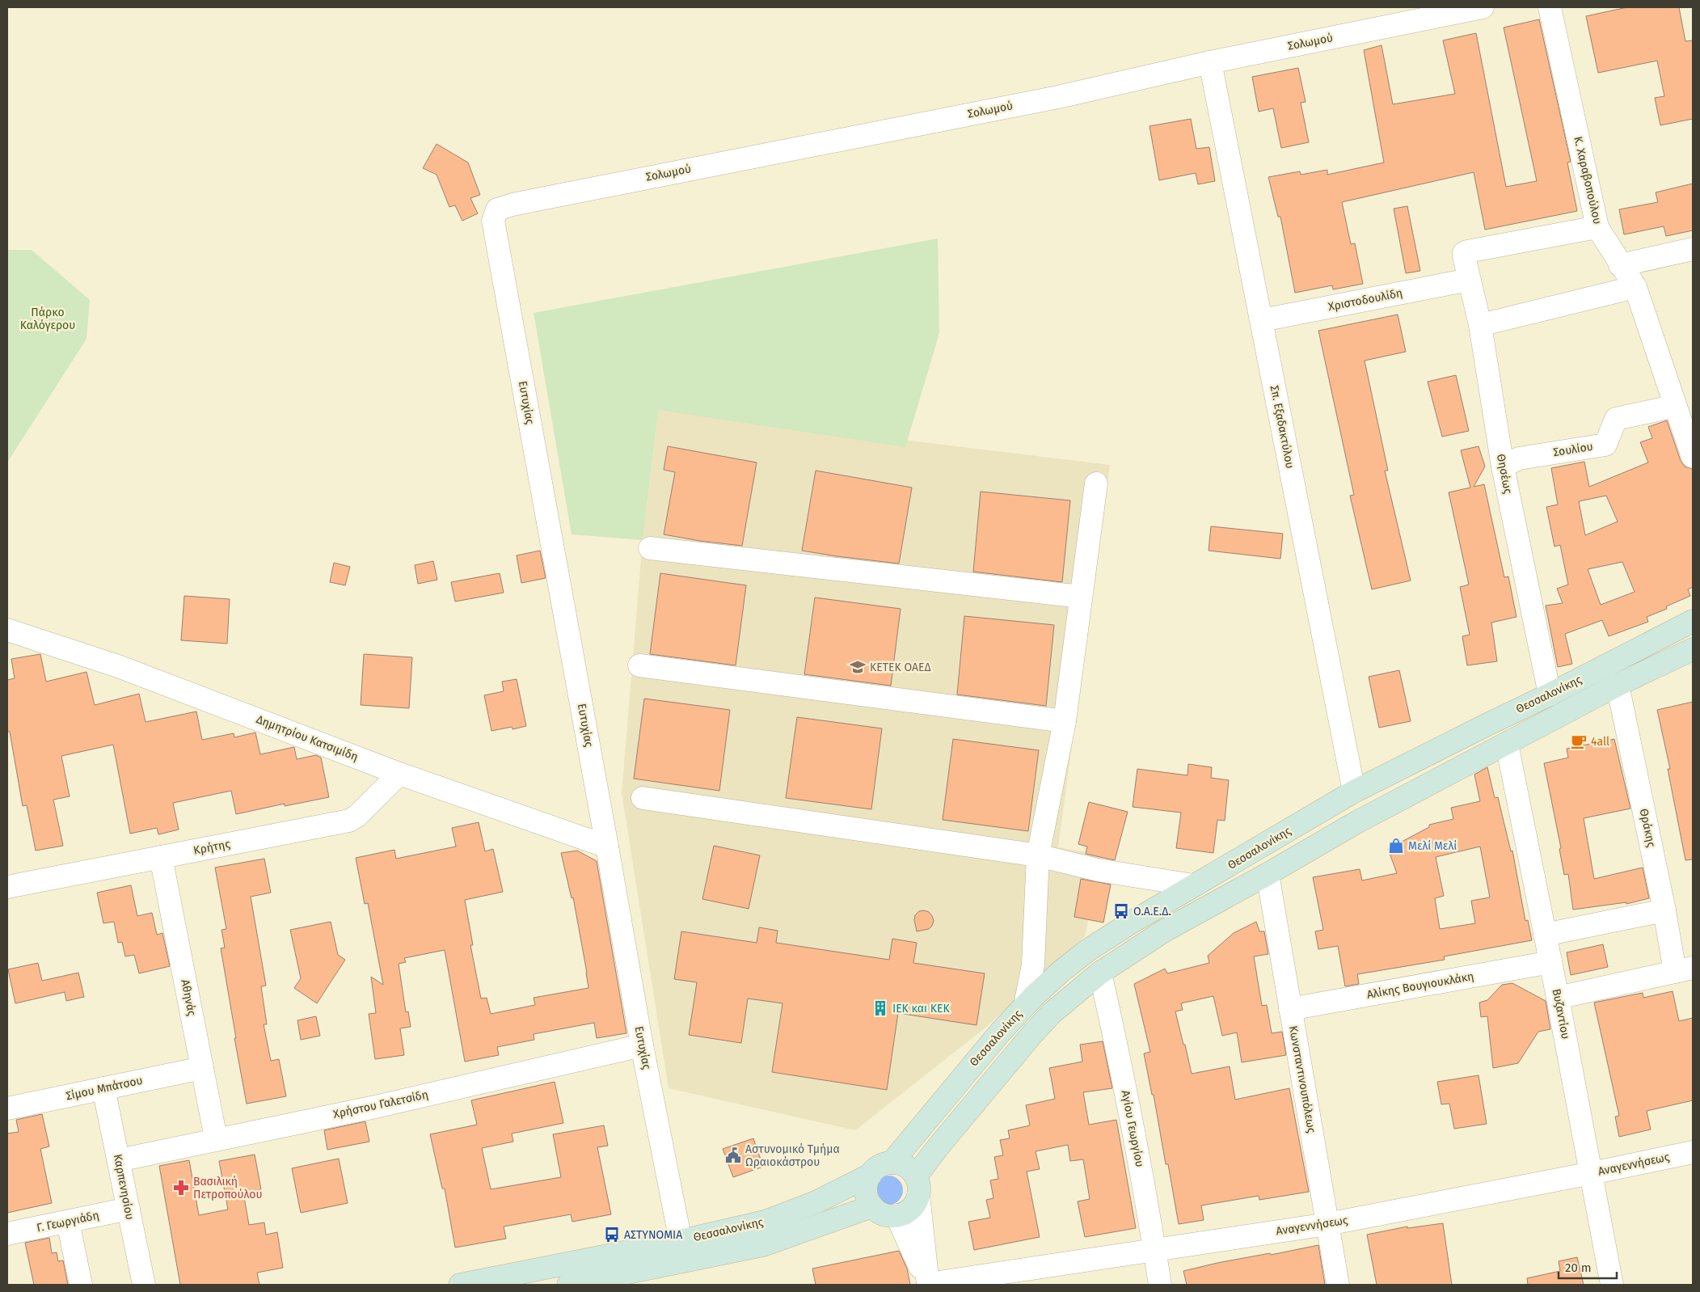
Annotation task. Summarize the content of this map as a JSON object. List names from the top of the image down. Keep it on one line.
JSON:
{"streets":{"main road":["Θεσσαλονίκης"],"street":["Σολωμού","Κ. Χαραβοπούλου","Χριστοδουλίδη","Ευτυχίας","Σπ. Εξαδακτύλου","Σουλίου","Θησέως","Δημητρίου Κατσιμίδη","Θράκης","Κρήτης","Αλίκης Βουγιουκλάκη","Αθηνάς","Βυζαντίου","Κωνσταντινουπόλεως","Σίμου Μπάτσου","Χρήστου Γαλετσίδη","Αγίου Γεωργίου","Αναγεννήσεως","Καρπενησίου","Γ. Γεωργιάδη"]},"crossings":[["Σολωμού","Ευτυχίας"],["Σολωμού","Σπ. Εξαδακτύλου"],["Κ. Χαραβοπούλου","Σουλίου"],["Κ. Χαραβοπούλου","Θησέως"],["Χριστοδουλίδη","Σπ. Εξαδακτύλου"],["Χριστοδουλίδη","Θησέως"],["Ευτυχίας","Θεσσαλονίκης"],["Ευτυχίας","Δημητρίου Κατσιμίδη"],["Ευτυχίας","Χρήστου Γαλετσίδη"],["Σπ. Εξαδακτύλου","Θεσσαλονίκης"],["Σουλίου","Θησέως"],["Θησέως","Θεσσαλονίκης"],["Θεσσαλονίκης","Θράκης"],["Θεσσαλονίκης","Βυζαντίου"],["Θεσσαλονίκης","Κωνσταντινουπόλεως"],["Θεσσαλονίκης","Αγίου Γεωργίου"],["Δημητρίου Κατσιμίδη","Κρήτης"],["Κρήτης","Αθηνάς"],["Αλίκης Βουγιουκλάκη","Βυζαντίου"],["Αλίκης Βουγιουκλάκη","Κωνσταντινουπόλεως"],["Αθηνάς","Σίμου Μπάτσου"],["Αθηνάς","Χρήστου Γαλετσίδη"],["Βυζαντίου","Αναγεννήσεως"],["Κωνσταντινουπόλεως","Αναγεννήσεως"],["Σίμου Μπάτσου","Καρπενησίου"],["Χρήστου Γαλετσίδη","Καρπενησίου"],["Αγίου Γεωργίου","Αναγεννήσεως"],["Καρπενησίου","Γ. Γεωργιάδη"]],"parks":["Πάρκο Καλόγερου"],"places":{"school or university":["ΚΕΤΕΚ ΟΑΕΔ"],"cafe":["4all"],"shop":["Μελί Μελί"],"bus stop":["Ο.Α.Ε.Δ.","ΑΣΤΥΝΟΜΙΑ"],"building":["ΙΕΚ και ΚΕΚ"],"public building":["Αστυνομικό Τμήμα Ωραιοκάστρου"],"pharmacy":["Βασιλική Πετροπούλου"]},"scale_bar":"20 m"}
